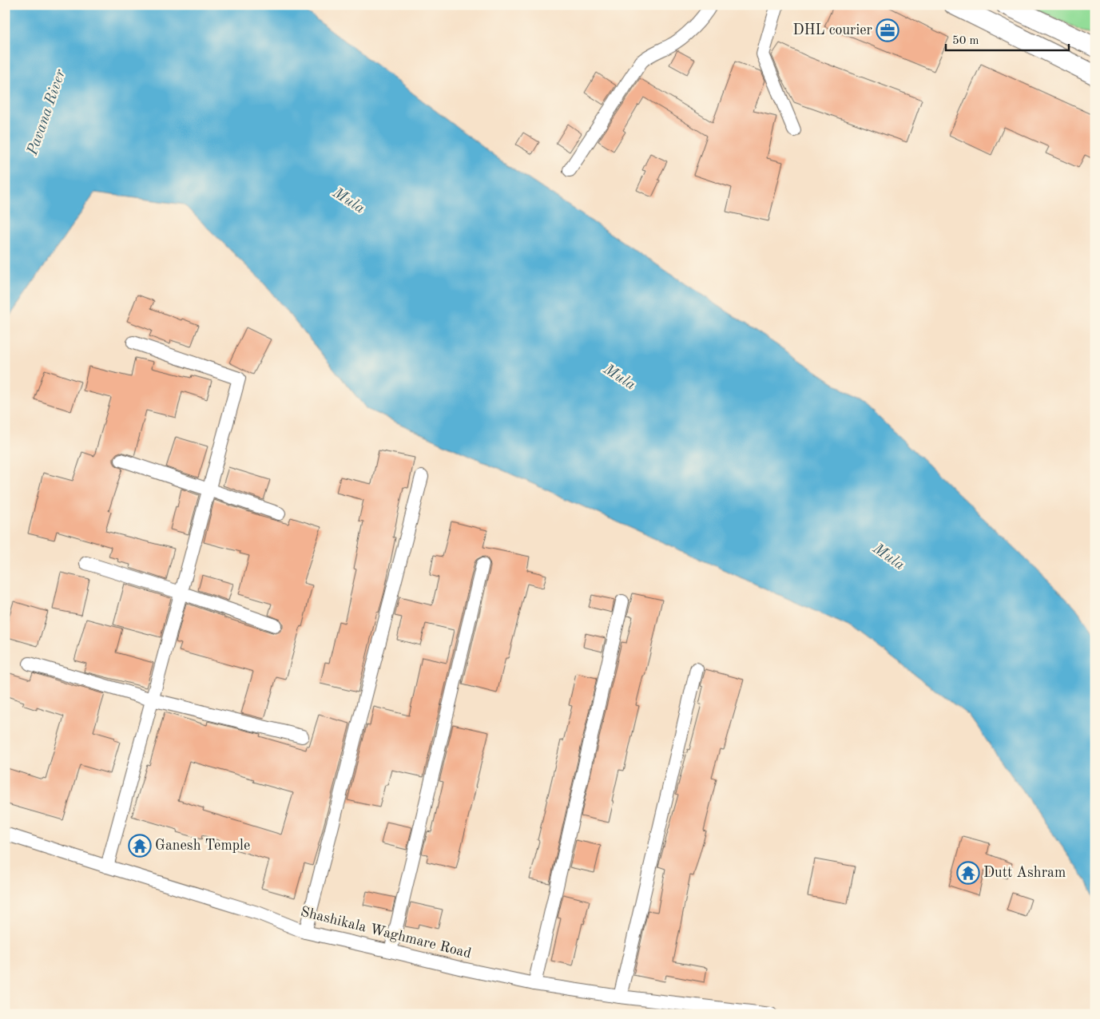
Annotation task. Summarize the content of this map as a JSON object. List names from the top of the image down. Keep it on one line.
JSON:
{"streets":{"street":["Shashikala Waghmare Road"]},"water":["Pavana River","Mula"],"places":{"office":["DHL courier"],"temple":["Ganesh Temple","Dutt Ashram"]},"scale_bar":"50 m"}
